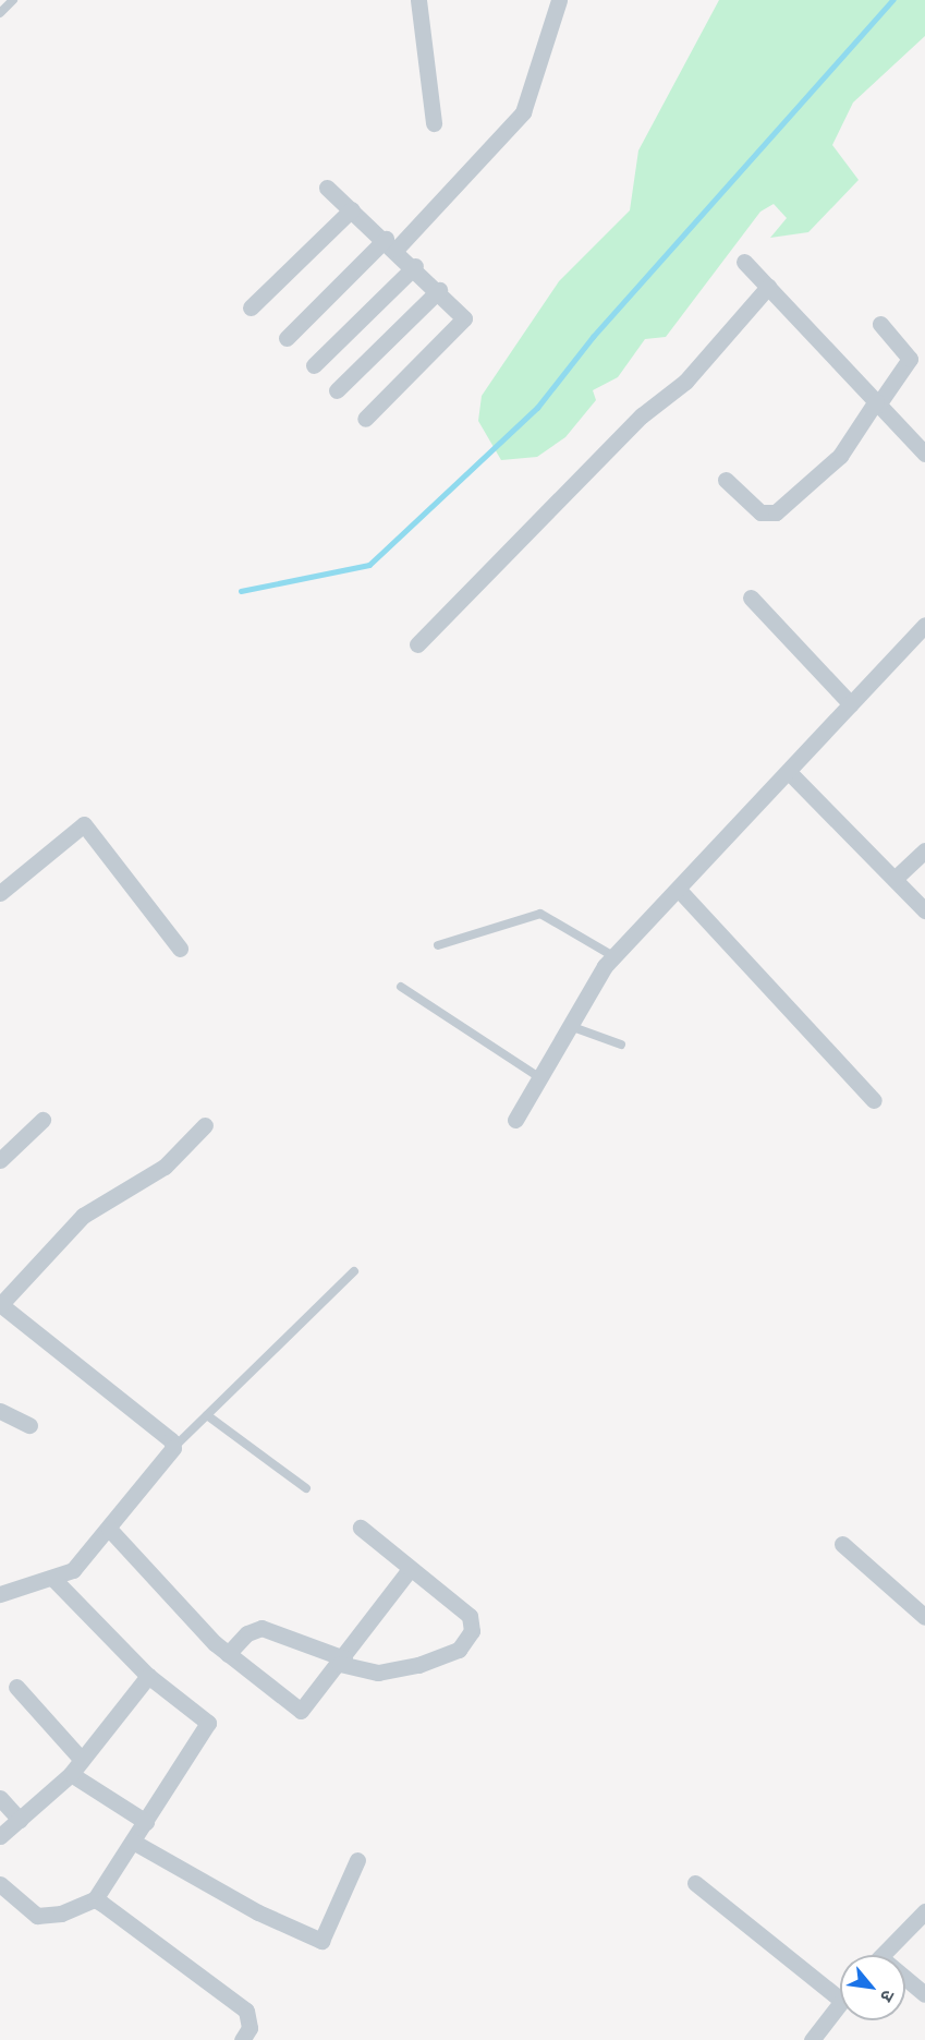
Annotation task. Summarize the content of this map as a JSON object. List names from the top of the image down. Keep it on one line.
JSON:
{"north":"bottom right"}
